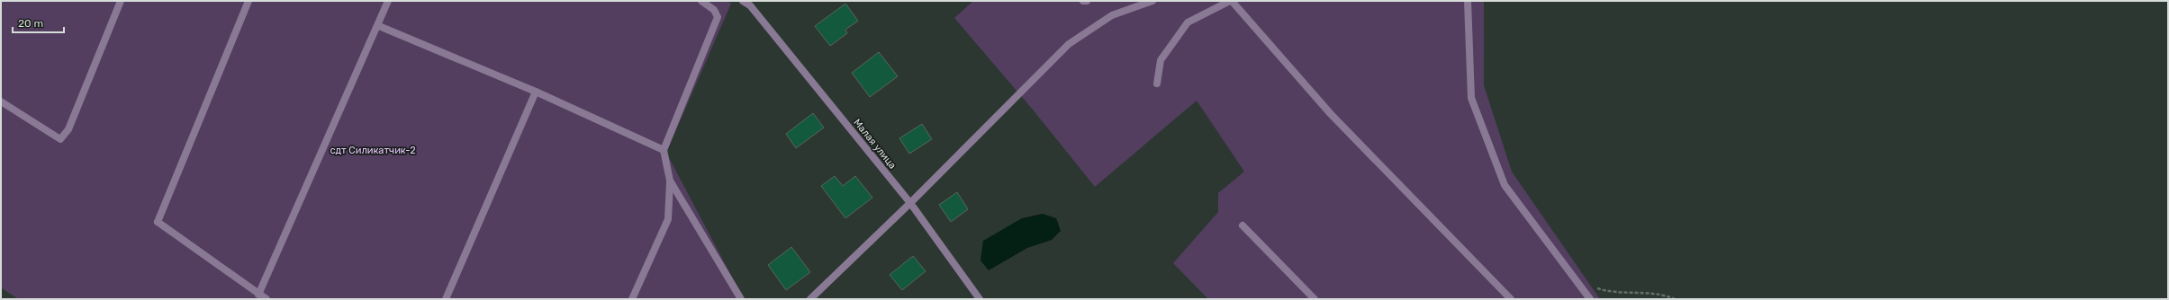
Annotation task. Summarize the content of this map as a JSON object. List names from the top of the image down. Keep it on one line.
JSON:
{"streets":{"street":["Малая улица"]},"parks":["сдт Силикатчик-2"],"scale_bar":"20 m"}
